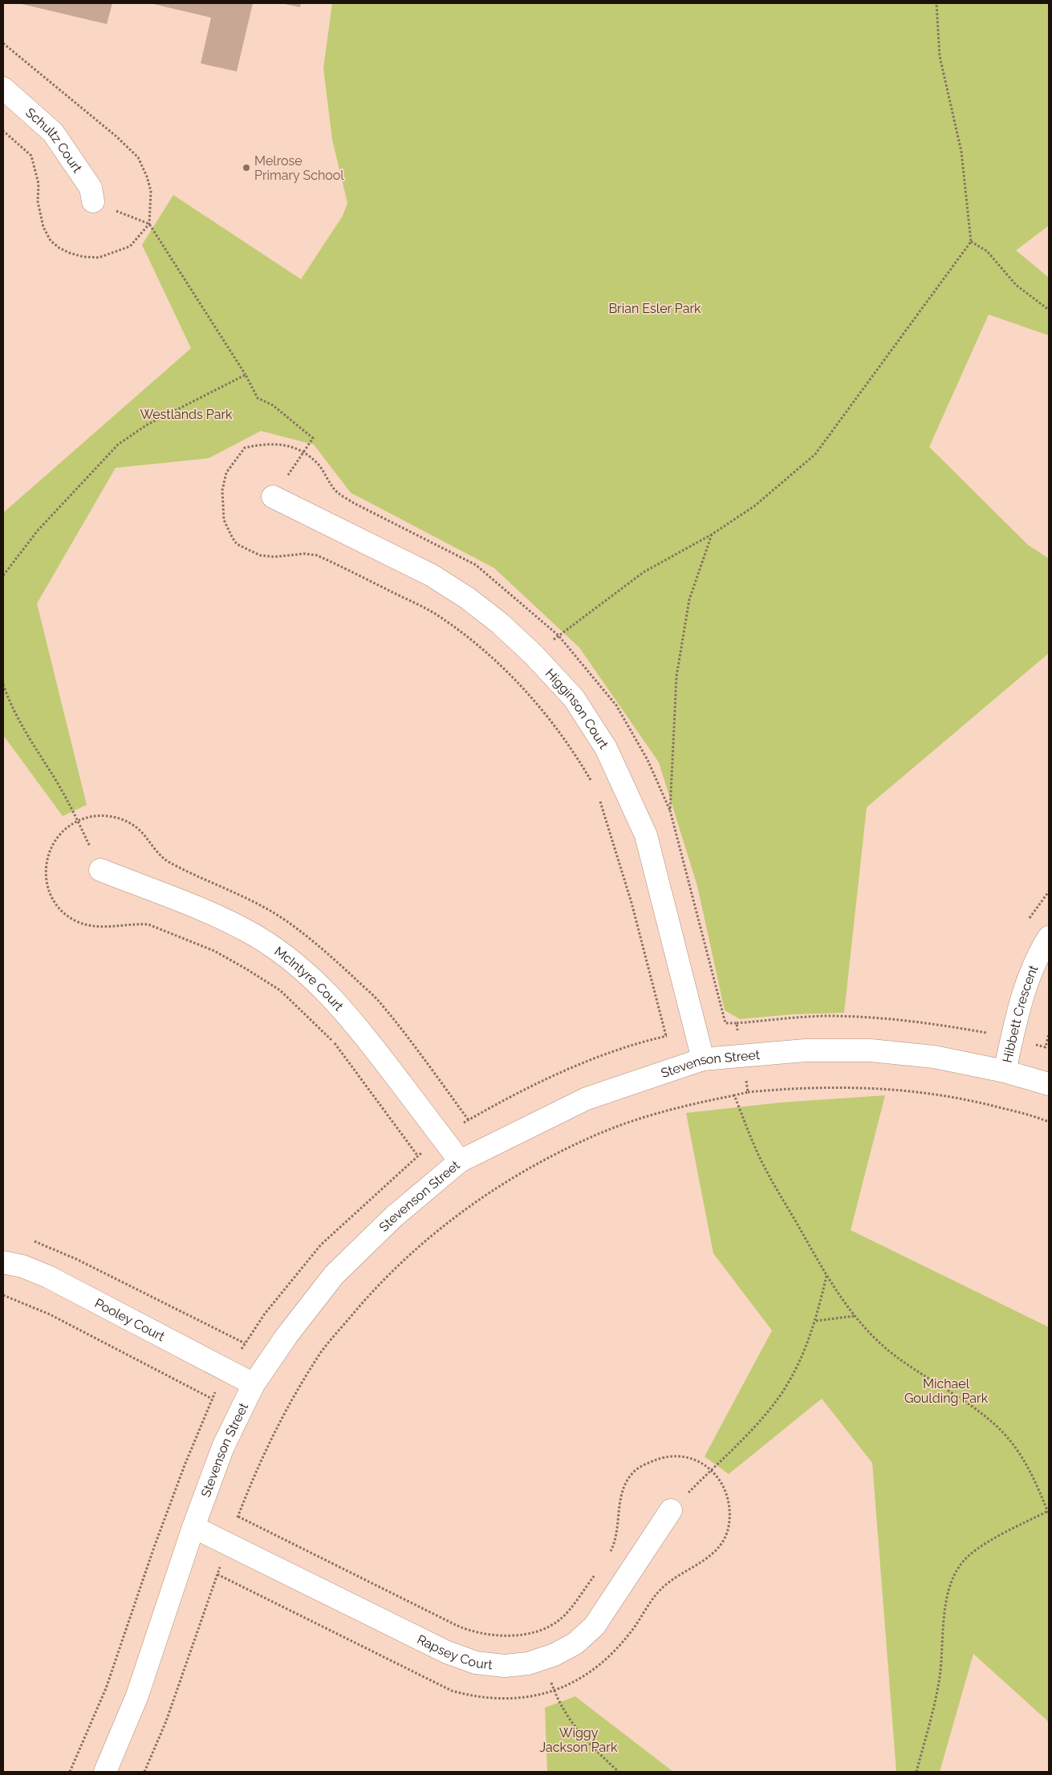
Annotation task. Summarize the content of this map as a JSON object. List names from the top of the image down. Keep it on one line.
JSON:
{"streets":{"street":["Schultz Court","Higginson Court","McIntyre Court","Hibbett Crescent","Stevenson Street","Pooley Court","Rapsey Court"]},"crossings":[["Higginson Court","Stevenson Street"],["McIntyre Court","Stevenson Street"],["Hibbett Crescent","Stevenson Street"],["Stevenson Street","Pooley Court"],["Stevenson Street","Rapsey Court"]],"parks":["Brian Esler Park","Westlands Park","Michael Goulding Park","Wiggy Jackson Park"],"places":["Melrose Primary School"]}
